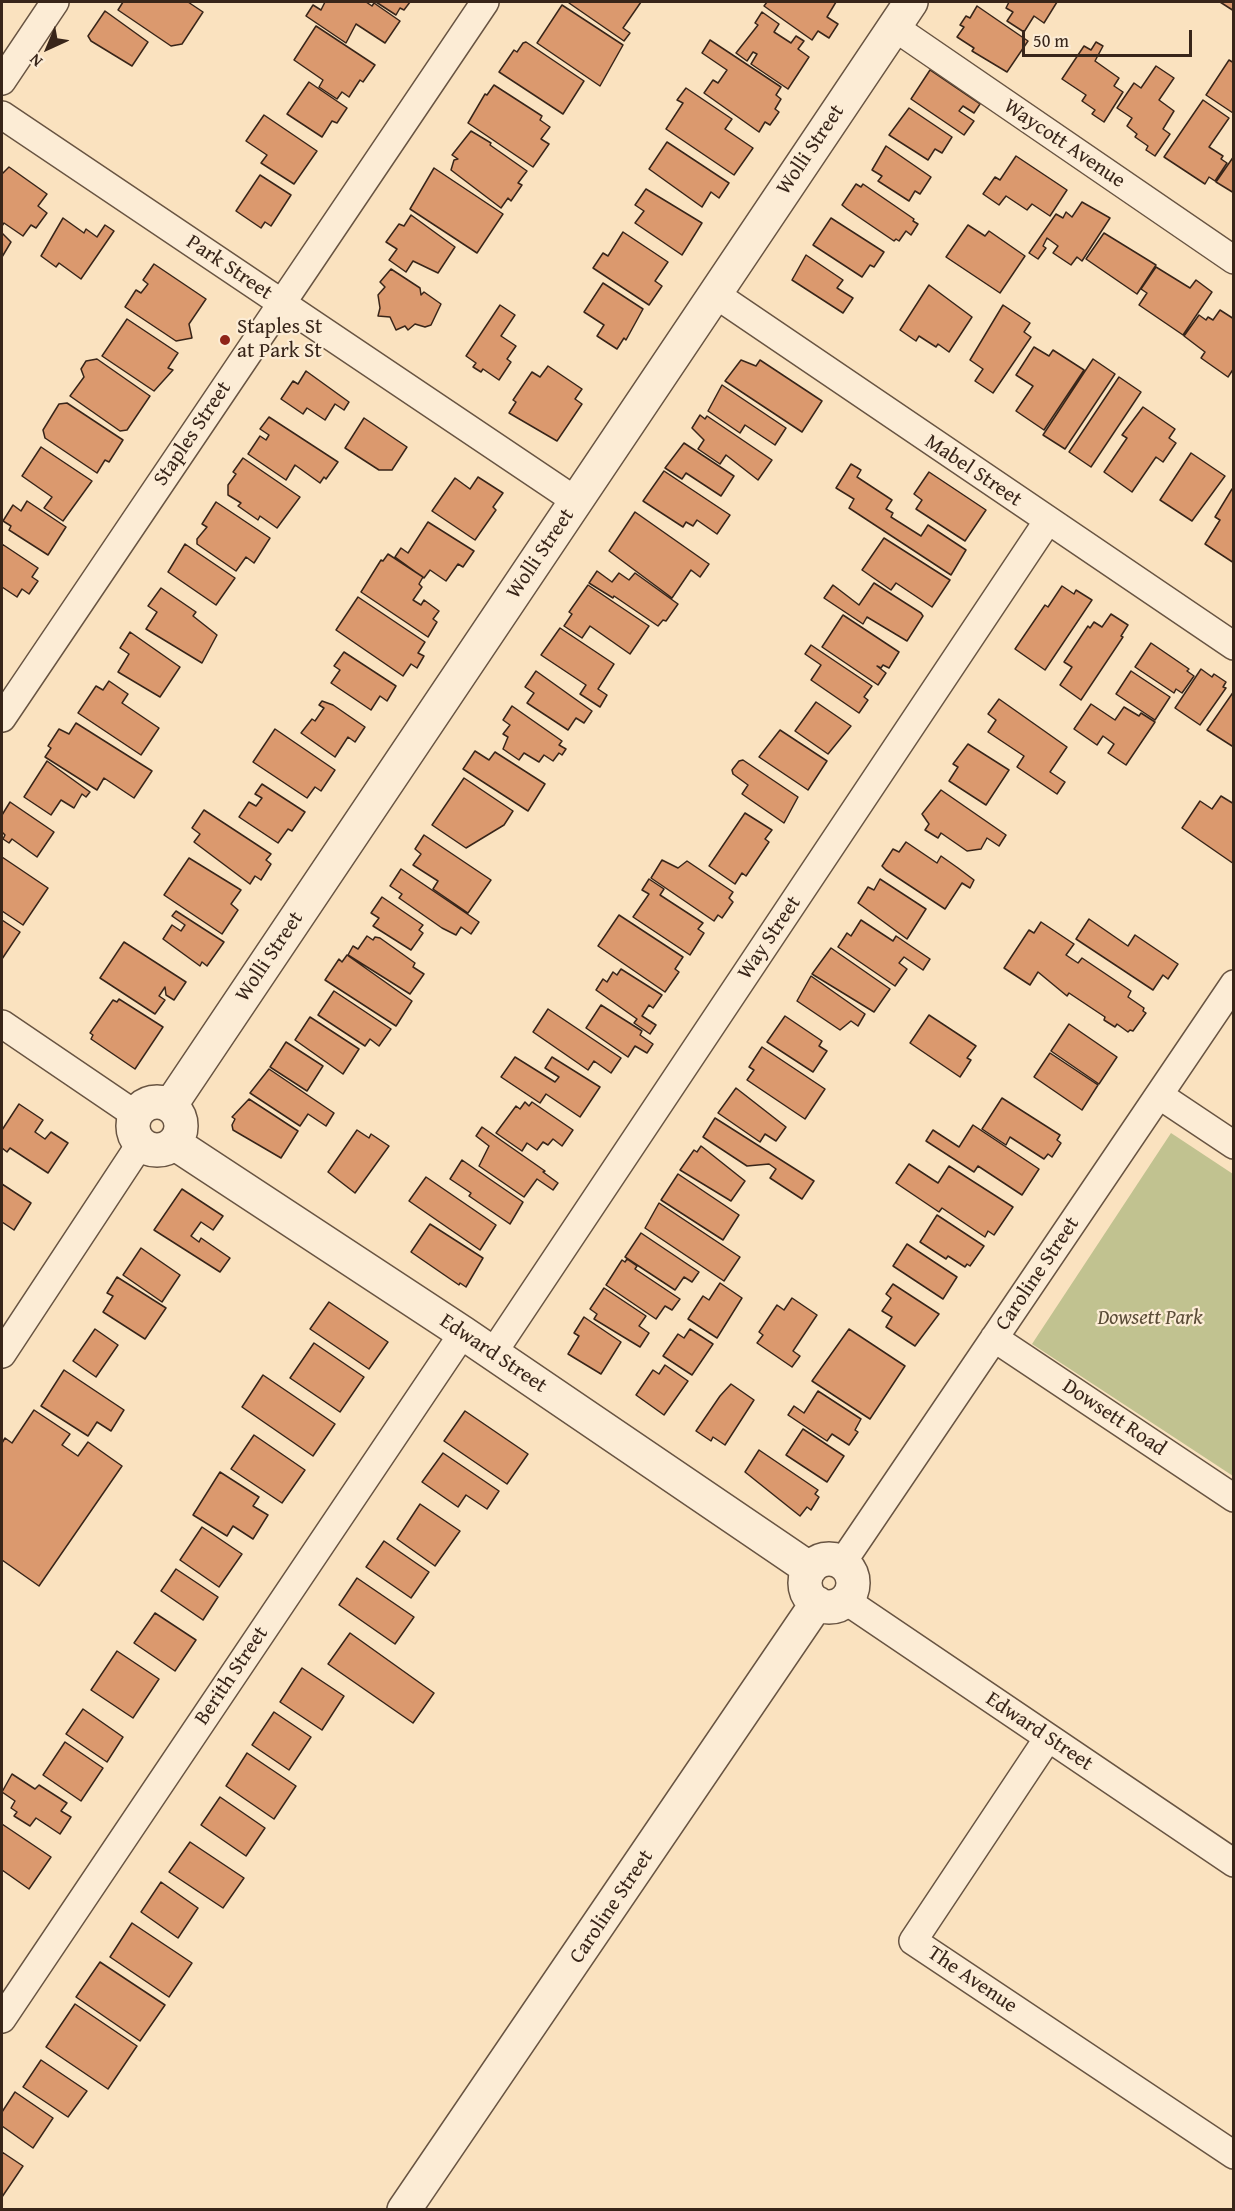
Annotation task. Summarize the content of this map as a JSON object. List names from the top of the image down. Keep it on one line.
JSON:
{"streets":{"street":["Waycott Avenue","Wolli Street","Park Street","Staples Street","Mabel Street","Way Street","Caroline Street","Edward Street","Dowsett Road","Berith Street","The Avenue"]},"crossings":[["Waycott Avenue","Wolli Street"],["Wolli Street","Park Street"],["Wolli Street","Mabel Street"],["Wolli Street","Edward Street"],["Park Street","Staples Street"],["Mabel Street","Way Street"],["Way Street","Edward Street"],["Caroline Street","Edward Street"],["Caroline Street","Dowsett Road"],["Edward Street","Berith Street"],["Edward Street","The Avenue"]],"parks":["Dowsett Park"],"places":["Staples St at Park St"],"scale_bar":"50 m","north":"bottom left"}
